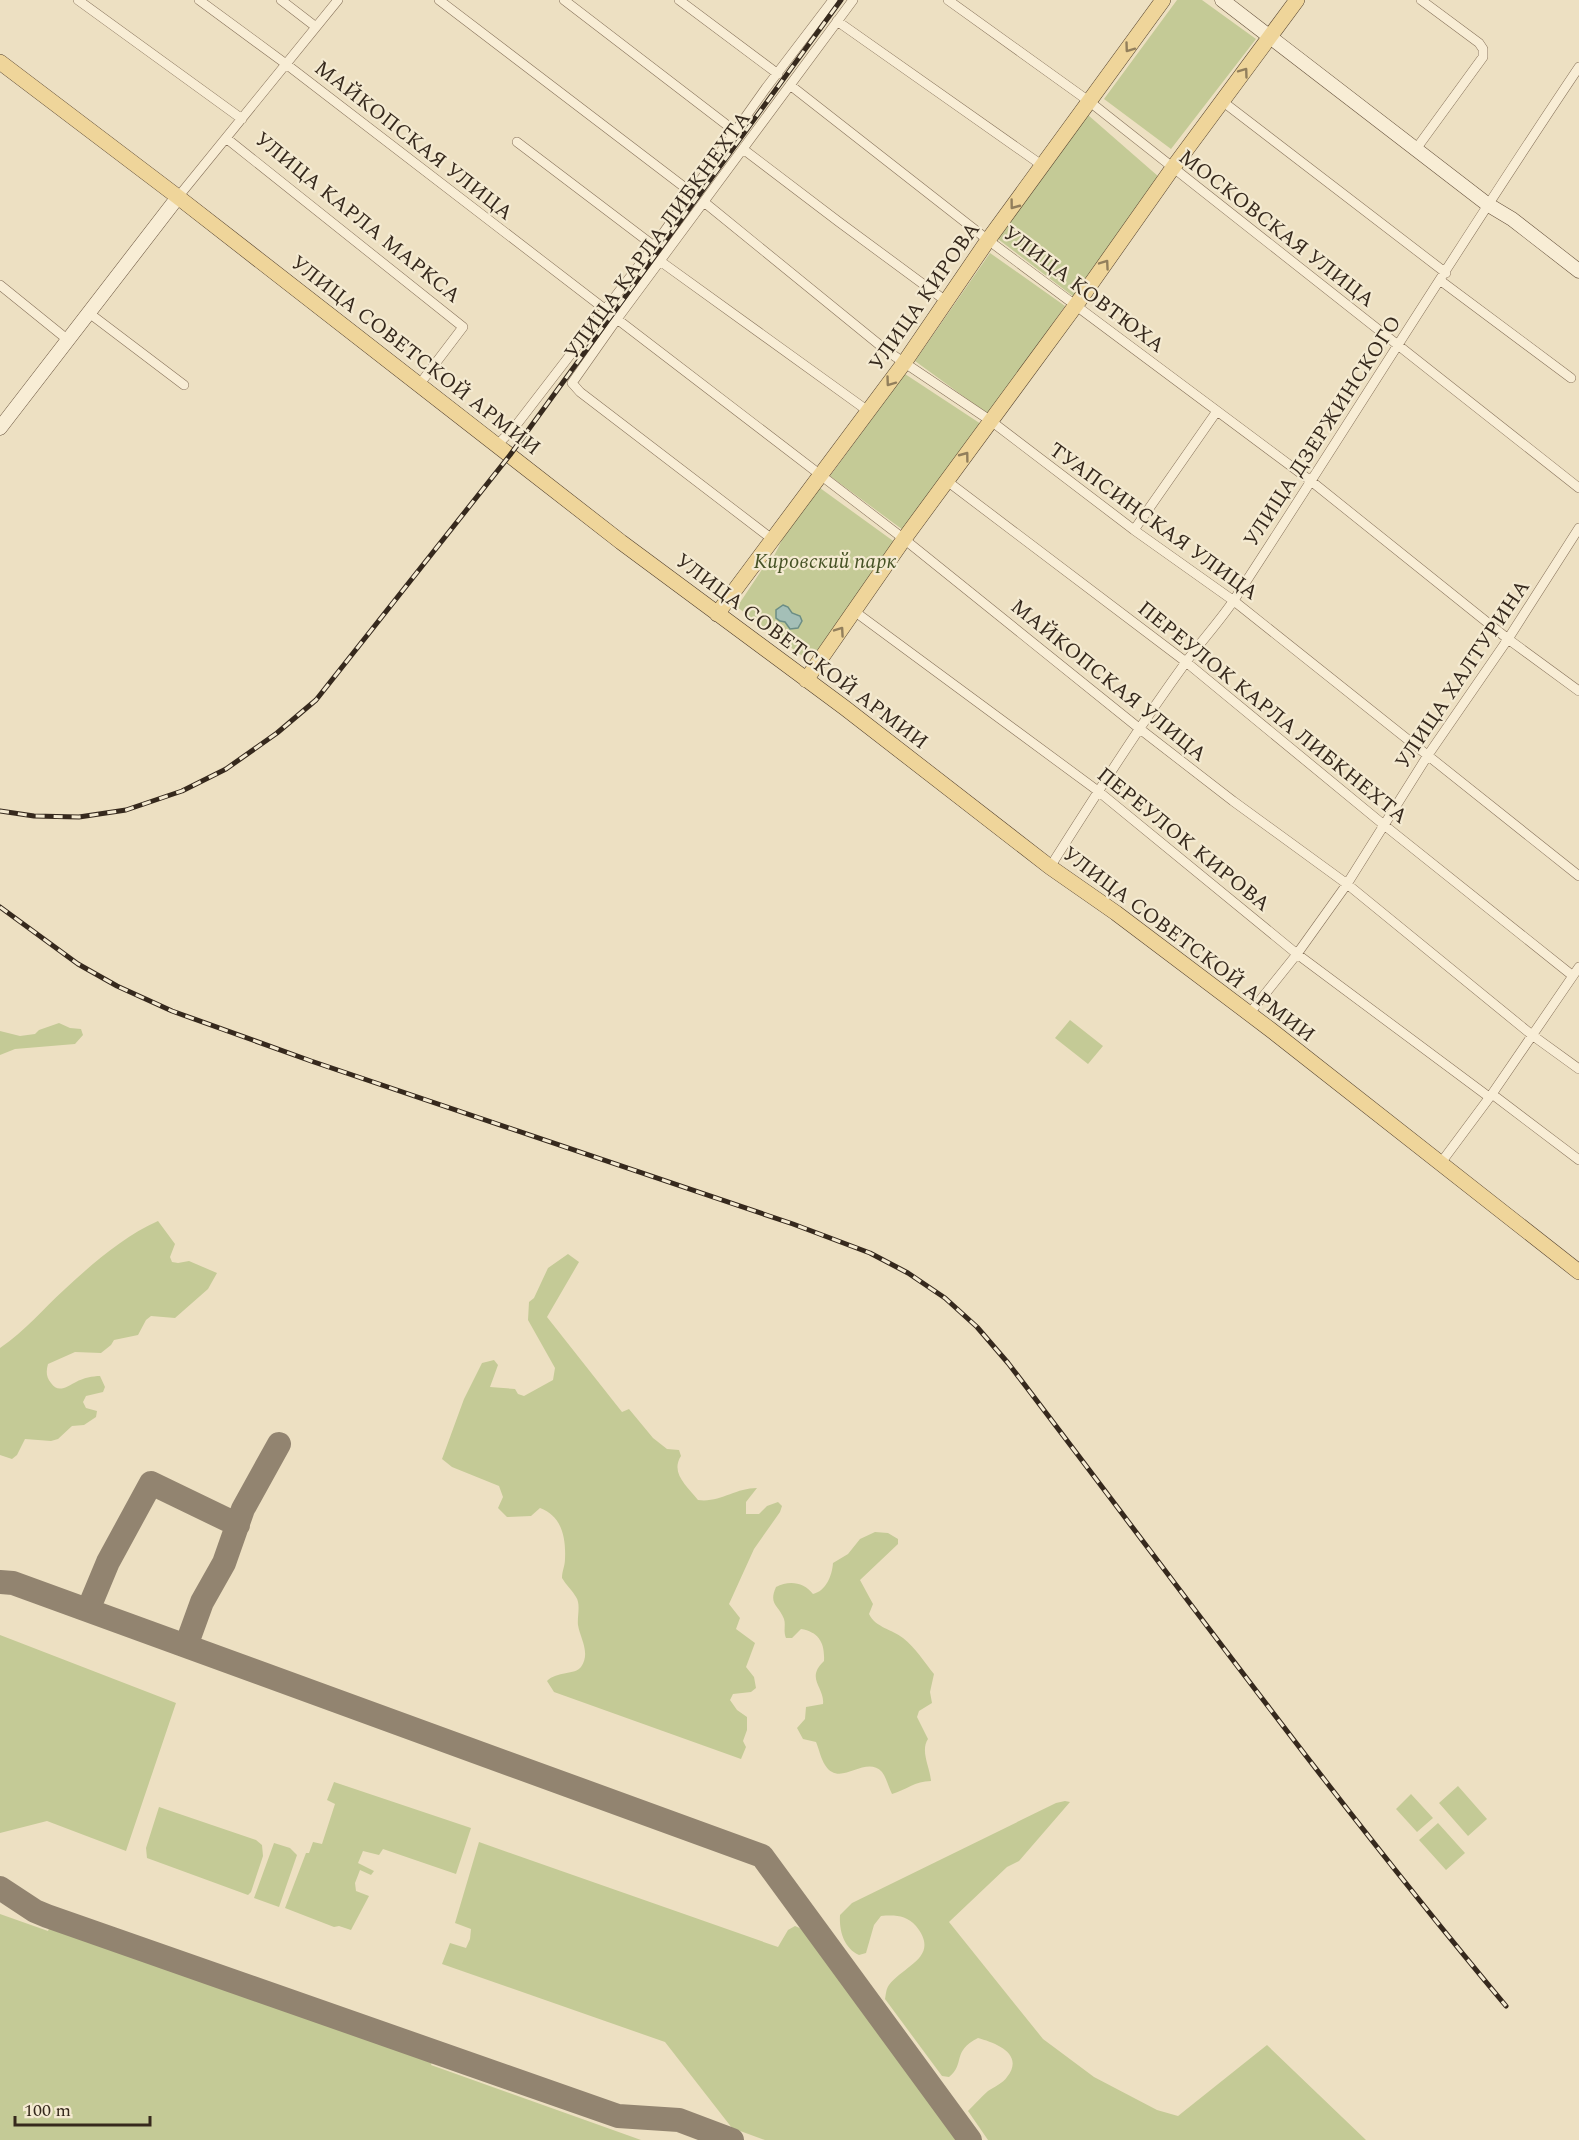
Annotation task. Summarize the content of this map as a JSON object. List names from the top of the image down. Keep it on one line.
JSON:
{"streets":{"main road":["УЛИЦА КАРЛА МАРКСА","УЛИЦА КИРОВА","УЛИЦА СОВЕТСКОЙ АРМИИ"],"street":["МАЙКОПСКАЯ УЛИЦА","МОСКОВСКАЯ УЛИЦА","УЛИЦА КАРЛА ЛИБКНЕХТА","УЛИЦА КОВТЮХА","УЛИЦА ДЗЕРЖИНСКОГО","ТУАПСИНСКАЯ УЛИЦА","УЛИЦА ХАЛТУРИНА","ПЕРЕУЛОК КАРЛА ЛИБКНЕХТА","ПЕРЕУЛОК КИРОВА"]},"crossings":[["МАЙКОПСКАЯ УЛИЦА","УЛИЦА КАРЛА МАРКСА"],["МАЙКОПСКАЯ УЛИЦА","УЛИЦА КАРЛА ЛИБКНЕХТА"],["МАЙКОПСКАЯ УЛИЦА","УЛИЦА КИРОВА"],["МАЙКОПСКАЯ УЛИЦА","УЛИЦА ДЗЕРЖИНСКОГО"],["МАЙКОПСКАЯ УЛИЦА","УЛИЦА ХАЛТУРИНА"],["УЛИЦА КАРЛА МАРКСА","УЛИЦА СОВЕТСКОЙ АРМИИ"],["МОСКОВСКАЯ УЛИЦА","УЛИЦА КИРОВА"],["МОСКОВСКАЯ УЛИЦА","УЛИЦА ДЗЕРЖИНСКОГО"],["УЛИЦА КАРЛА ЛИБКНЕХТА","УЛИЦА КОВТЮХА"],["УЛИЦА КАРЛА ЛИБКНЕХТА","УЛИЦА КИРОВА"],["УЛИЦА КАРЛА ЛИБКНЕХТА","УЛИЦА СОВЕТСКОЙ АРМИИ"],["УЛИЦА КАРЛА ЛИБКНЕХТА","ТУАПСИНСКАЯ УЛИЦА"],["УЛИЦА КОВТЮХА","УЛИЦА КИРОВА"],["УЛИЦА КОВТЮХА","УЛИЦА ДЗЕРЖИНСКОГО"],["УЛИЦА КОВТЮХА","УЛИЦА ХАЛТУРИНА"],["УЛИЦА КИРОВА","УЛИЦА СОВЕТСКОЙ АРМИИ"],["УЛИЦА КИРОВА","ТУАПСИНСКАЯ УЛИЦА"],["УЛИЦА СОВЕТСКОЙ АРМИИ","УЛИЦА ДЗЕРЖИНСКОГО"],["УЛИЦА СОВЕТСКОЙ АРМИИ","УЛИЦА ХАЛТУРИНА"],["УЛИЦА ДЗЕРЖИНСКОГО","ТУАПСИНСКАЯ УЛИЦА"],["УЛИЦА ДЗЕРЖИНСКОГО","ПЕРЕУЛОК КАРЛА ЛИБКНЕХТА"],["УЛИЦА ДЗЕРЖИНСКОГО","ПЕРЕУЛОК КИРОВА"],["ТУАПСИНСКАЯ УЛИЦА","УЛИЦА ХАЛТУРИНА"],["УЛИЦА ХАЛТУРИНА","ПЕРЕУЛОК КАРЛА ЛИБКНЕХТА"],["УЛИЦА ХАЛТУРИНА","ПЕРЕУЛОК КИРОВА"]],"parks":["Кировский парк"],"scale_bar":"100 m"}
